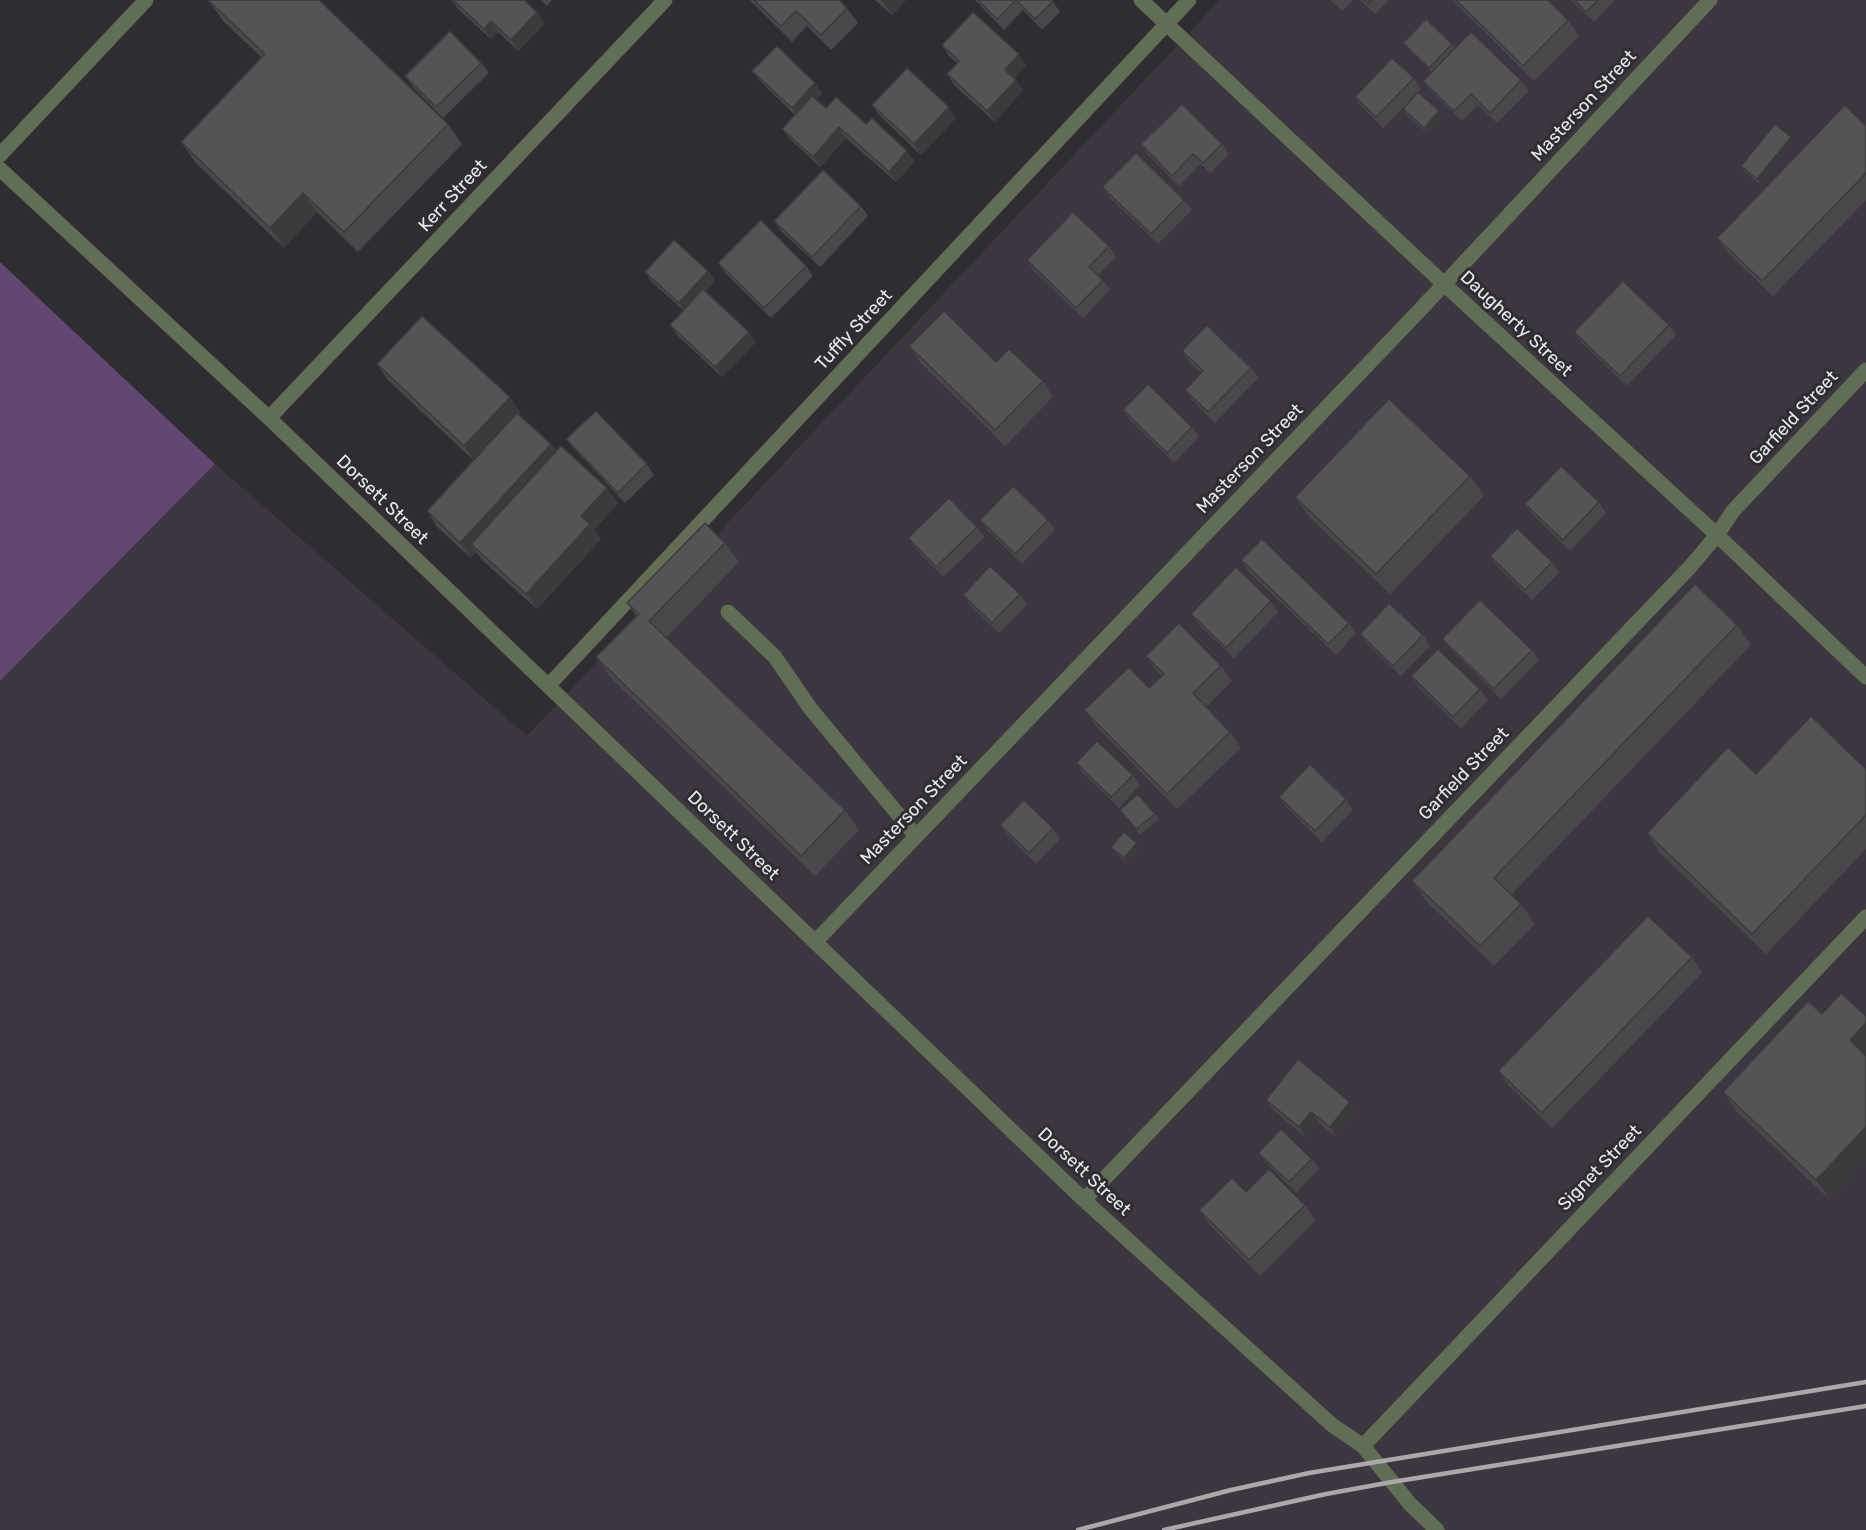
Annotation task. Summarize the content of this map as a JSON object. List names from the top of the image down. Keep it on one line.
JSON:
{"streets":{"street":["Masterson Street","Kerr Street","Daugherty Street","Tuffly Street","Garfield Street","Dorsett Street","Signet Street"]},"crossings":[["Masterson Street","Daugherty Street"],["Masterson Street","Dorsett Street"],["Kerr Street","Dorsett Street"],["Daugherty Street","Tuffly Street"],["Daugherty Street","Garfield Street"],["Tuffly Street","Dorsett Street"],["Garfield Street","Dorsett Street"],["Dorsett Street","Signet Street"]]}
